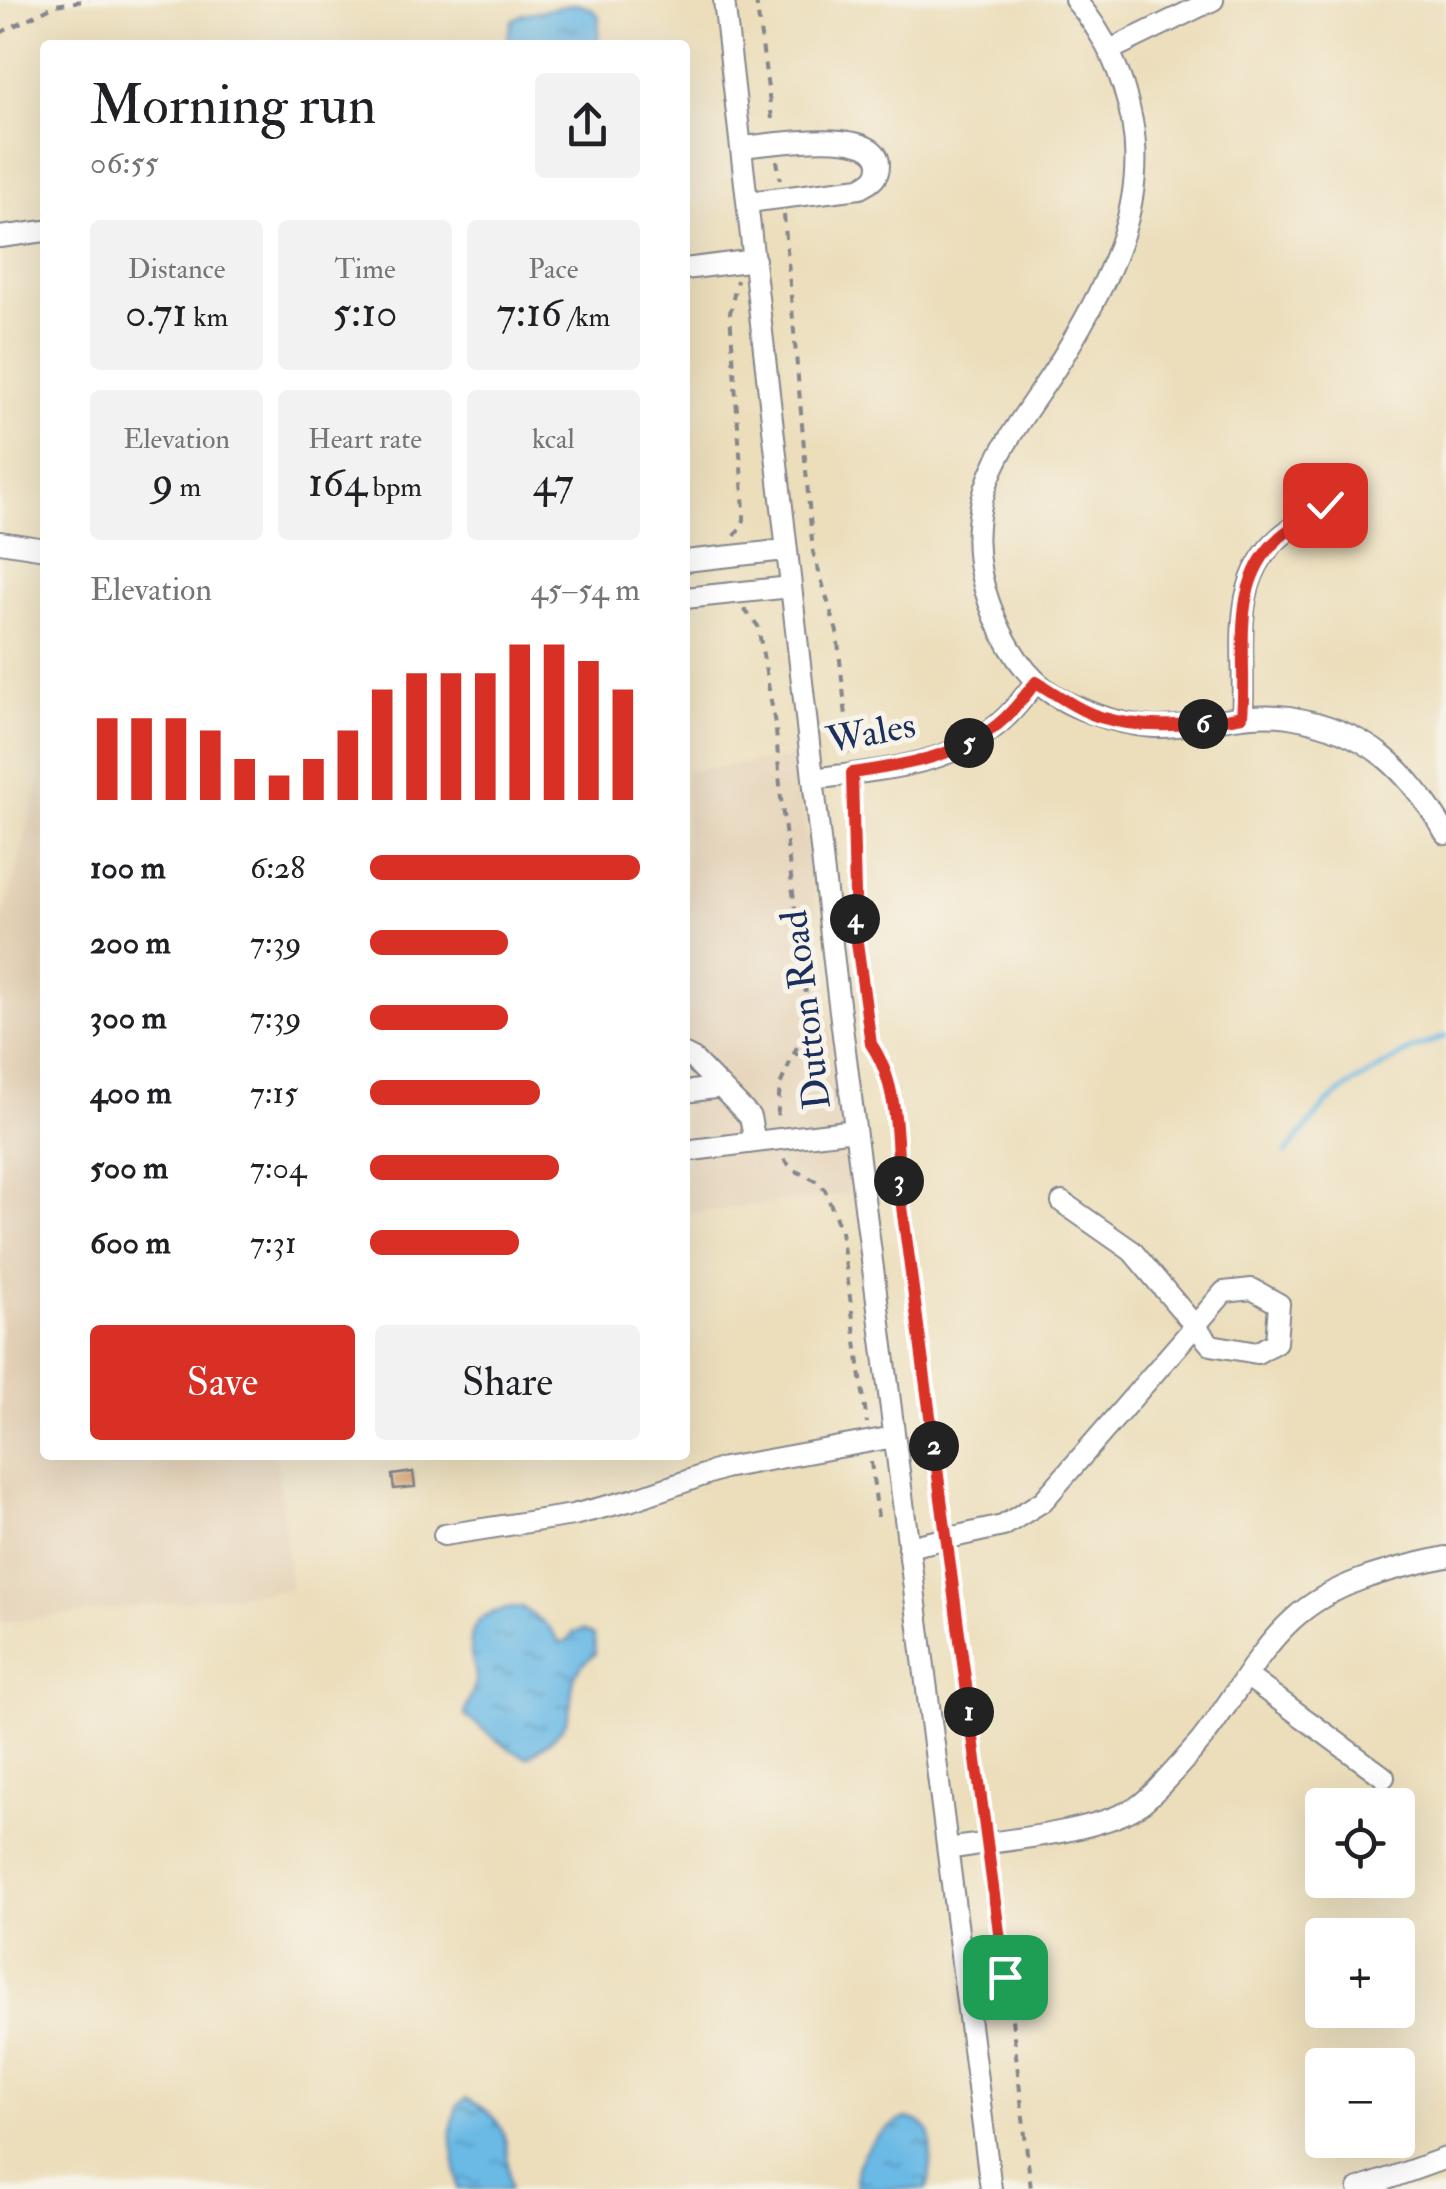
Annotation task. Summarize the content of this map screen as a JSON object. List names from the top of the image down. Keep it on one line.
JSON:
{"streets":{"street":["Wales","Dutton Road"]},"crossings":[["Wales","Dutton Road"]],"page":{"heading":["Morning run","06:55"],"stats":[["Distance","0.71 km"],["Time","5:10"],["Pace","7:16 /km"],["Elevation","9 m"],["Heart rate","164 bpm"],["kcal","47"]],"chart":["Elevation","45–54 m"],"pins":["6","5","4","3","2","1"],"list":[{"name":"100 m","note":"6:28"},{"name":"200 m","note":"7:39"},{"name":"300 m","note":"7:39"},{"name":"400 m","note":"7:15"},{"name":"500 m","note":"7:04"},{"name":"600 m","note":"7:31"}],"buttons":["Save","Share"],"map_buttons":["+","−"]}}
